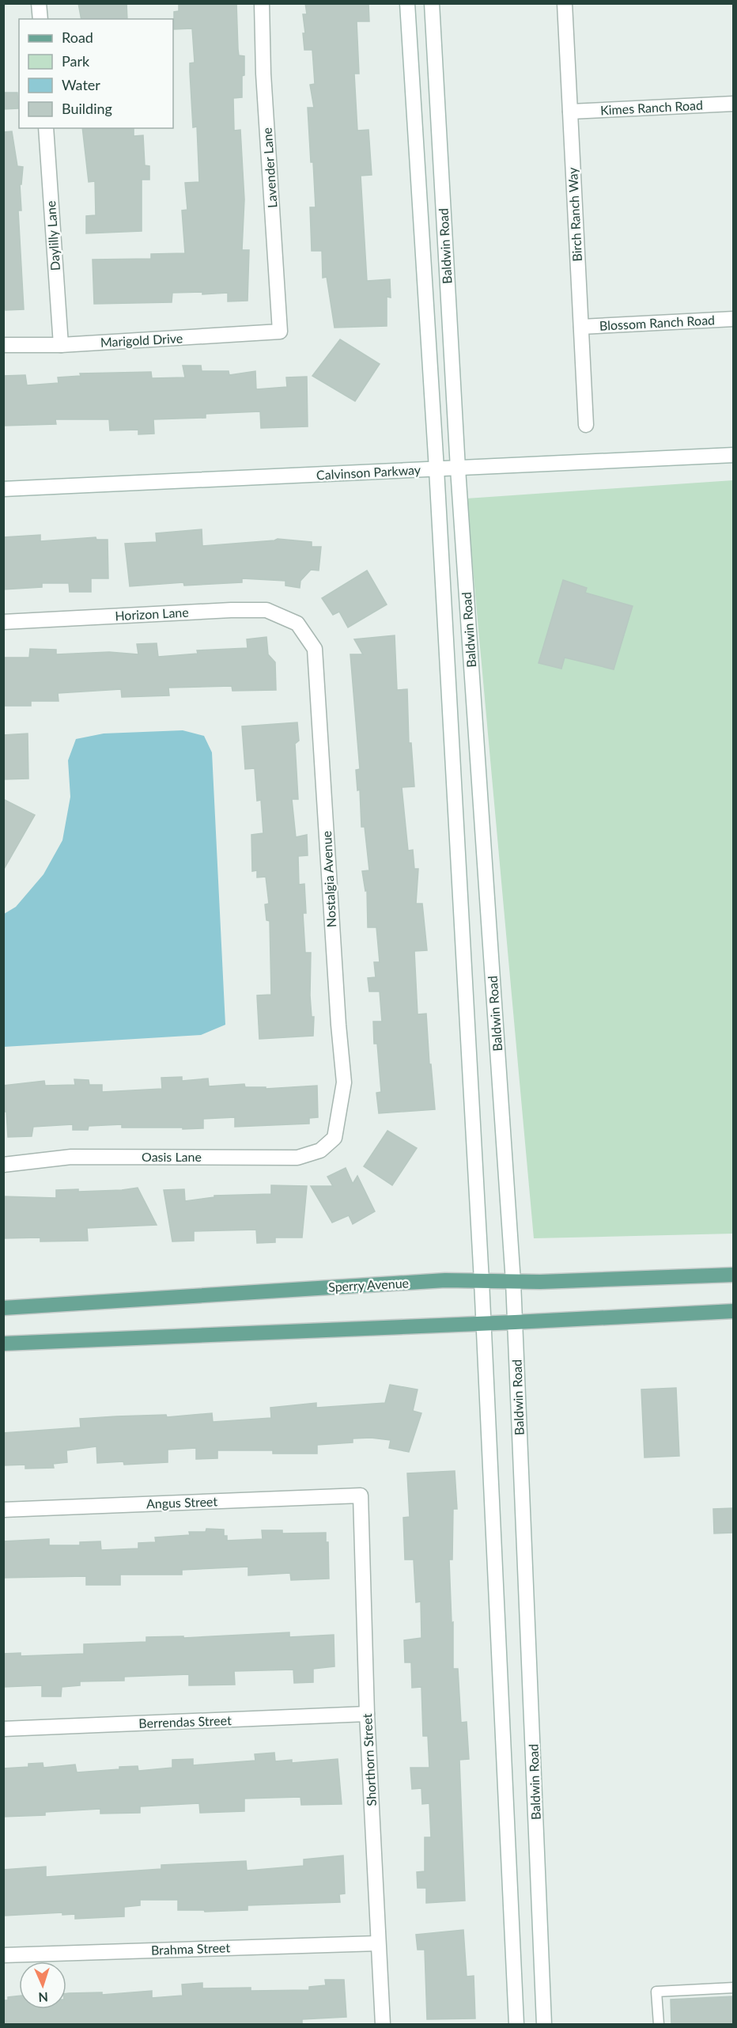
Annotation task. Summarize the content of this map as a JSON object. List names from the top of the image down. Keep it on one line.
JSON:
{"streets":{"main road":["Sperry Avenue"],"street":["Kimes Ranch Road","Lavender Lane","Birch Ranch Way","Daylilly Lane","Baldwin Road","Blossom Ranch Road","Marigold Drive","Calvinson Parkway","Horizon Lane","Nostalgia Avenue","Oasis Lane","Angus Street","Berrendas Street","Shorthorn Street","Brahma Street"]},"crossings":[["Kimes Ranch Road","Birch Ranch Way"],["Lavender Lane","Marigold Drive"],["Birch Ranch Way","Blossom Ranch Road"],["Daylilly Lane","Marigold Drive"],["Baldwin Road","Calvinson Parkway"],["Baldwin Road","Sperry Avenue"],["Horizon Lane","Nostalgia Avenue"],["Nostalgia Avenue","Oasis Lane"],["Angus Street","Shorthorn Street"],["Berrendas Street","Shorthorn Street"],["Shorthorn Street","Brahma Street"]],"legend":["Road","Park","Water","Building"],"north":"bottom"}
